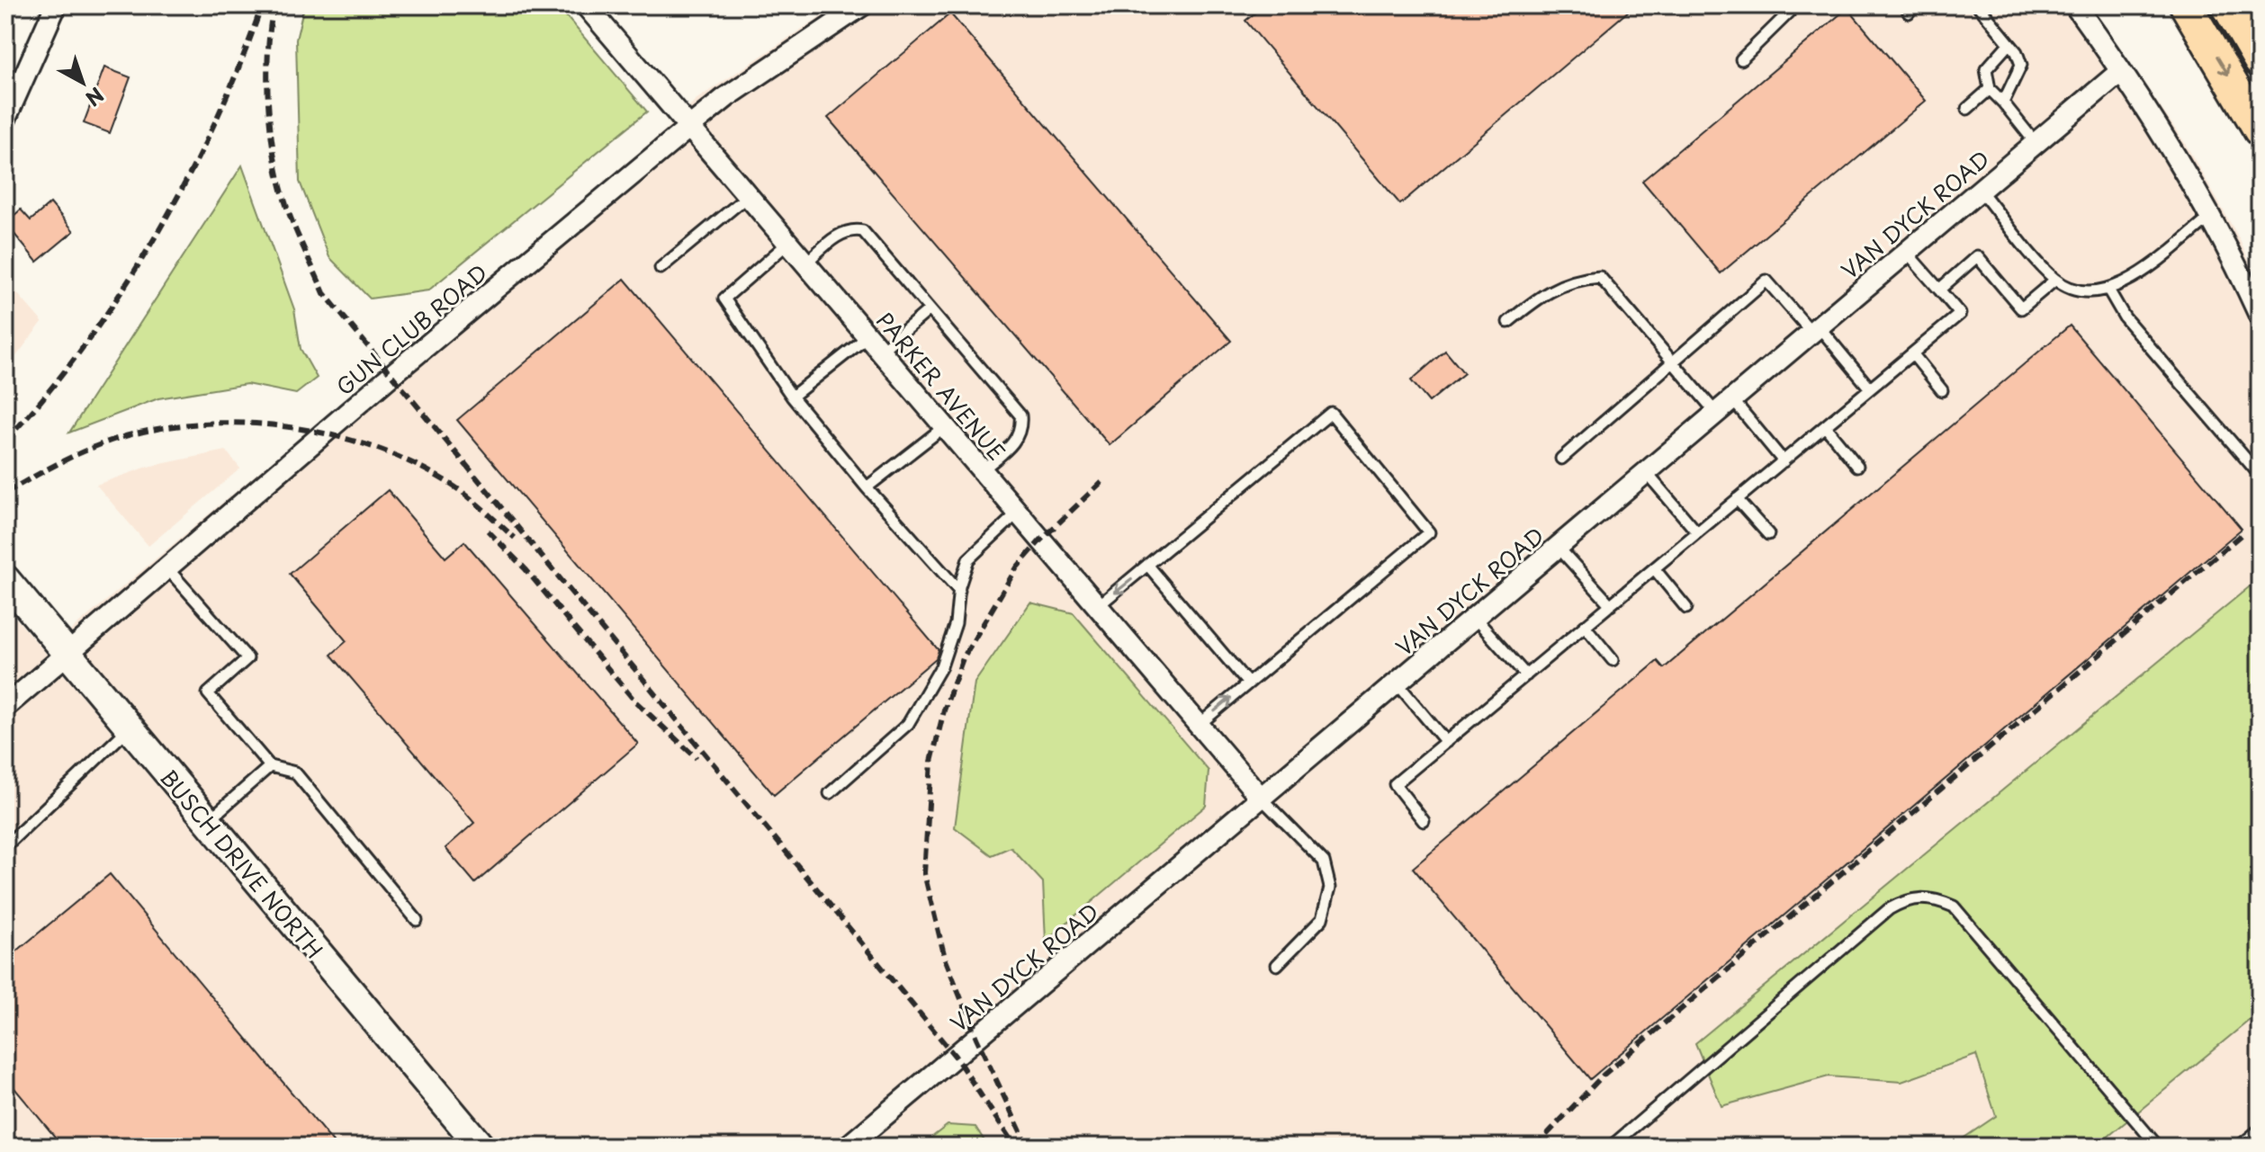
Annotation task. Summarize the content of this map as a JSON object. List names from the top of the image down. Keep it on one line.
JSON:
{"streets":{"street":["VAN DYCK ROAD","GUN CLUB ROAD","PARKER AVENUE","BUSCH DRIVE NORTH"]},"crossings":[["VAN DYCK ROAD","PARKER AVENUE"],["GUN CLUB ROAD","PARKER AVENUE"],["GUN CLUB ROAD","BUSCH DRIVE NORTH"]],"north":"bottom right"}
